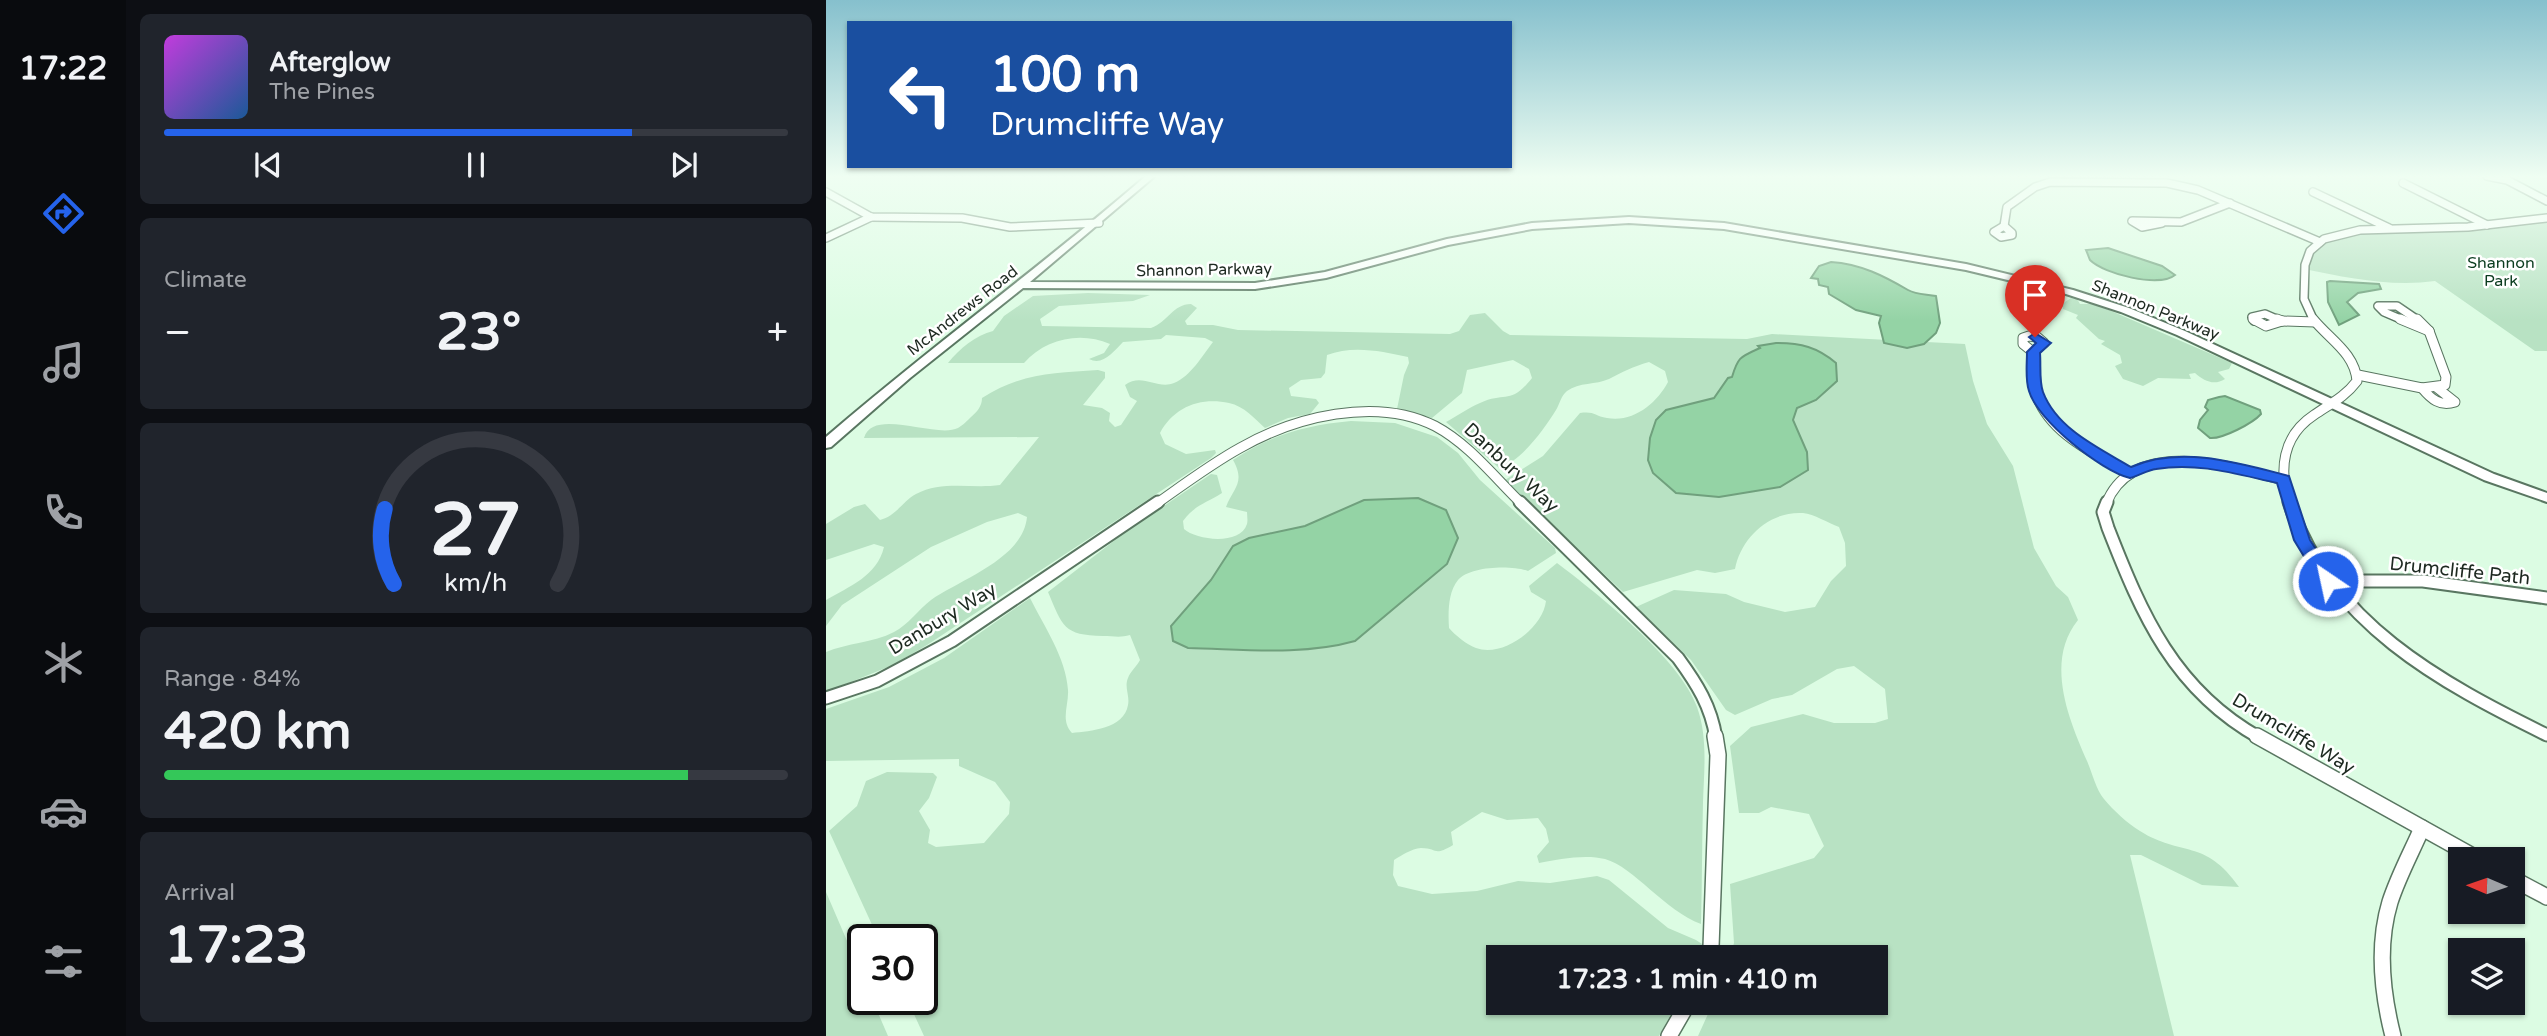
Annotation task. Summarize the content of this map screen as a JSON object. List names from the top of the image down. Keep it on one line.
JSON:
{"streets":{"street":["Shannon Parkway","McAndrews Road","Danbury Way","Drumcliffe Path","Drumcliffe Way"]},"crossings":[["Shannon Parkway","McAndrews Road"]],"parks":["Shannon Park"],"north":"left","page":{"tabs":"17:22","turn":["100 m","Drumcliffe Way"],"song":["Afterglow","The Pines"],"tile":["Climate",["Range · 84%","420 km"],["Arrival","17:23"]],"heat":["−","23°","+"],"limit":"30","trip":"17:23 · 1 min · 410 m","gauge":["27","km/h"]}}
